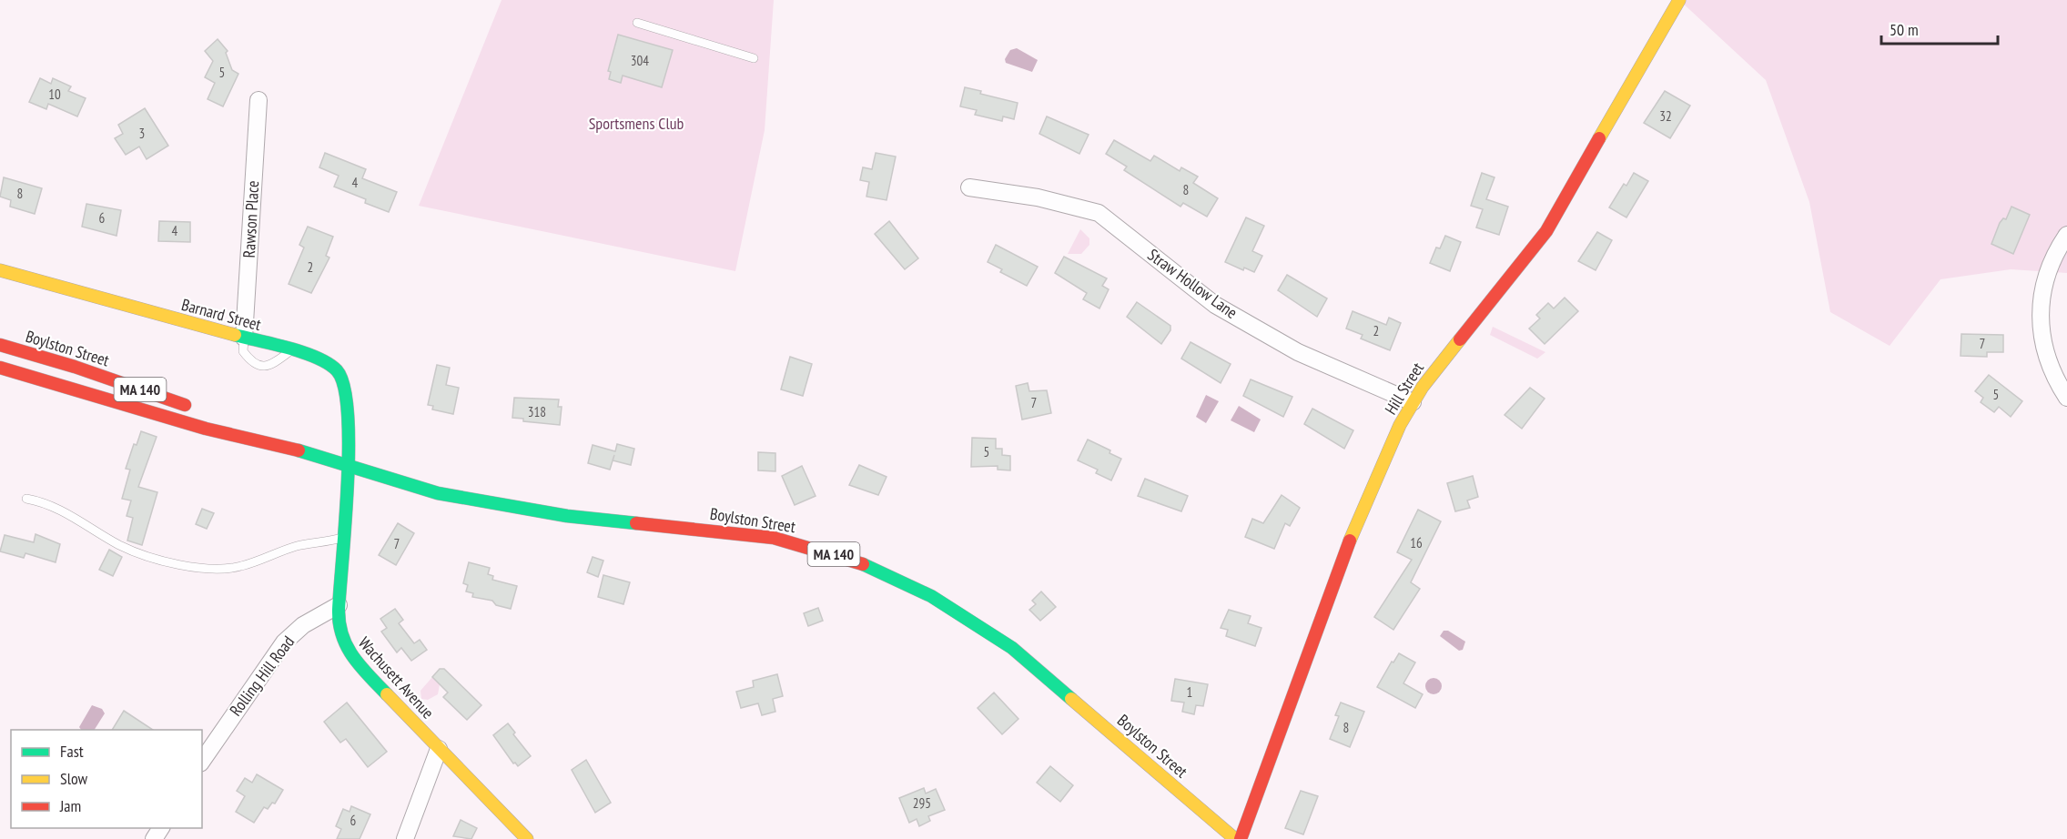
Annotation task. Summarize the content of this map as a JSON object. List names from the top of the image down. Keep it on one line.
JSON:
{"streets":{"street":["Rawson Place","Straw Hollow Lane","Barnard Street","Boylston Street","Hill Street","MA 140","Rolling Hill Road","Wachusett Avenue"]},"crossings":[["Rawson Place","Barnard Street"],["Straw Hollow Lane","Hill Street"],["Barnard Street","Boylston Street"],["Barnard Street","Wachusett Avenue"],["Boylston Street","Wachusett Avenue"],["Rolling Hill Road","Wachusett Avenue"]],"parks":["Sportsmens Club"],"house_numbers":["304","5","10","32","3","4","8","8","6","4","2","2","7","5","7","318","5","16","7","1","8","295","6"],"legend":["Fast","Slow","Jam"],"scale_bar":"50 m"}
